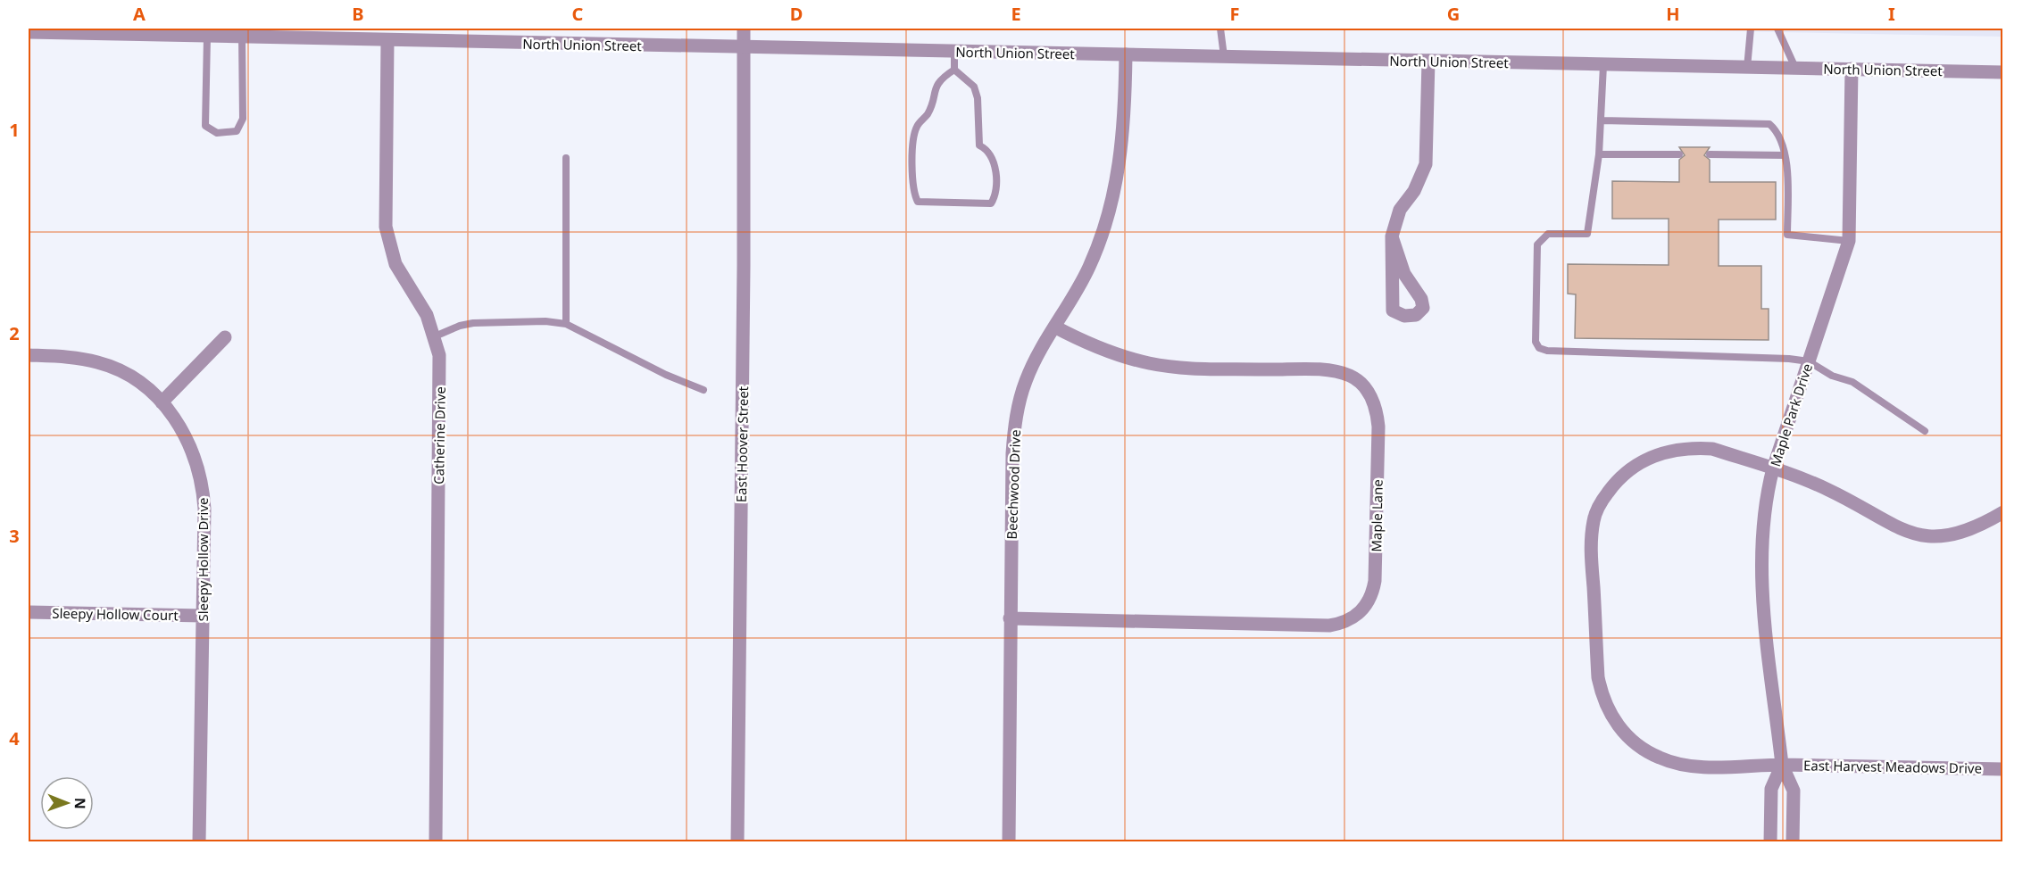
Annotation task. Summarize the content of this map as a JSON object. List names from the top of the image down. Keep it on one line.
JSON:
{"streets":{"street":["North Union Street","Maple Park Drive","Catherine Drive","East Hoover Street","Beechwood Drive","Maple Lane","Sleepy Hollow Drive","Sleepy Hollow Court","East Harvest Meadows Drive"]},"crossings":[["North Union Street","Maple Park Drive"],["North Union Street","Catherine Drive"],["North Union Street","East Hoover Street"],["North Union Street","Beechwood Drive"],["Maple Park Drive","East Harvest Meadows Drive"],["Beechwood Drive","Maple Lane"],["Sleepy Hollow Drive","Sleepy Hollow Court"]],"north":"right","grid":{"columns":["A","B","C","D","E","F","G","H","I"],"rows":["1","2","3","4"]}}
